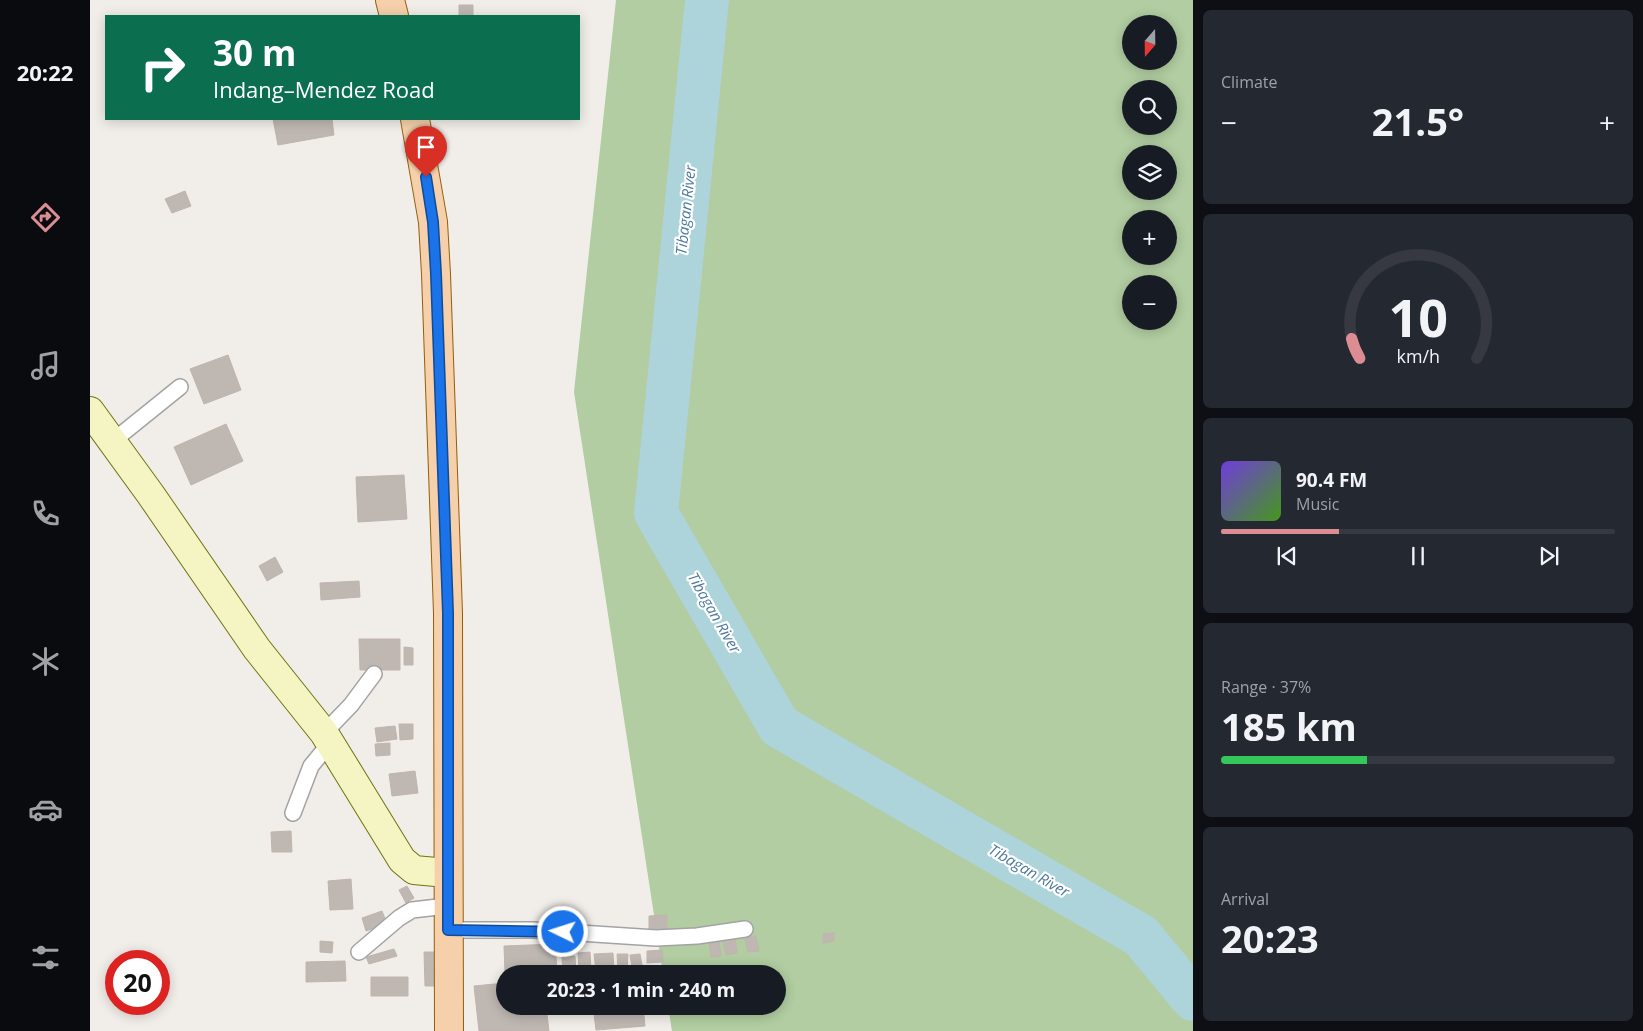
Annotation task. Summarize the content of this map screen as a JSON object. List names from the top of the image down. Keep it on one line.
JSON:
{"water":["Tibagan River"],"north":"bottom","page":{"tabs":"20:22","tile":["Climate",["Range · 37%","185 km"],["Arrival","20:23"]],"map_buttons":["+","−"],"turn":["30 m","Indang–Mendez Road"],"heat":["−","21.5°","+"],"song":["90.4 FM","Music"],"limit":"20","trip":"20:23 · 1 min · 240 m","gauge":["10","km/h"]}}
